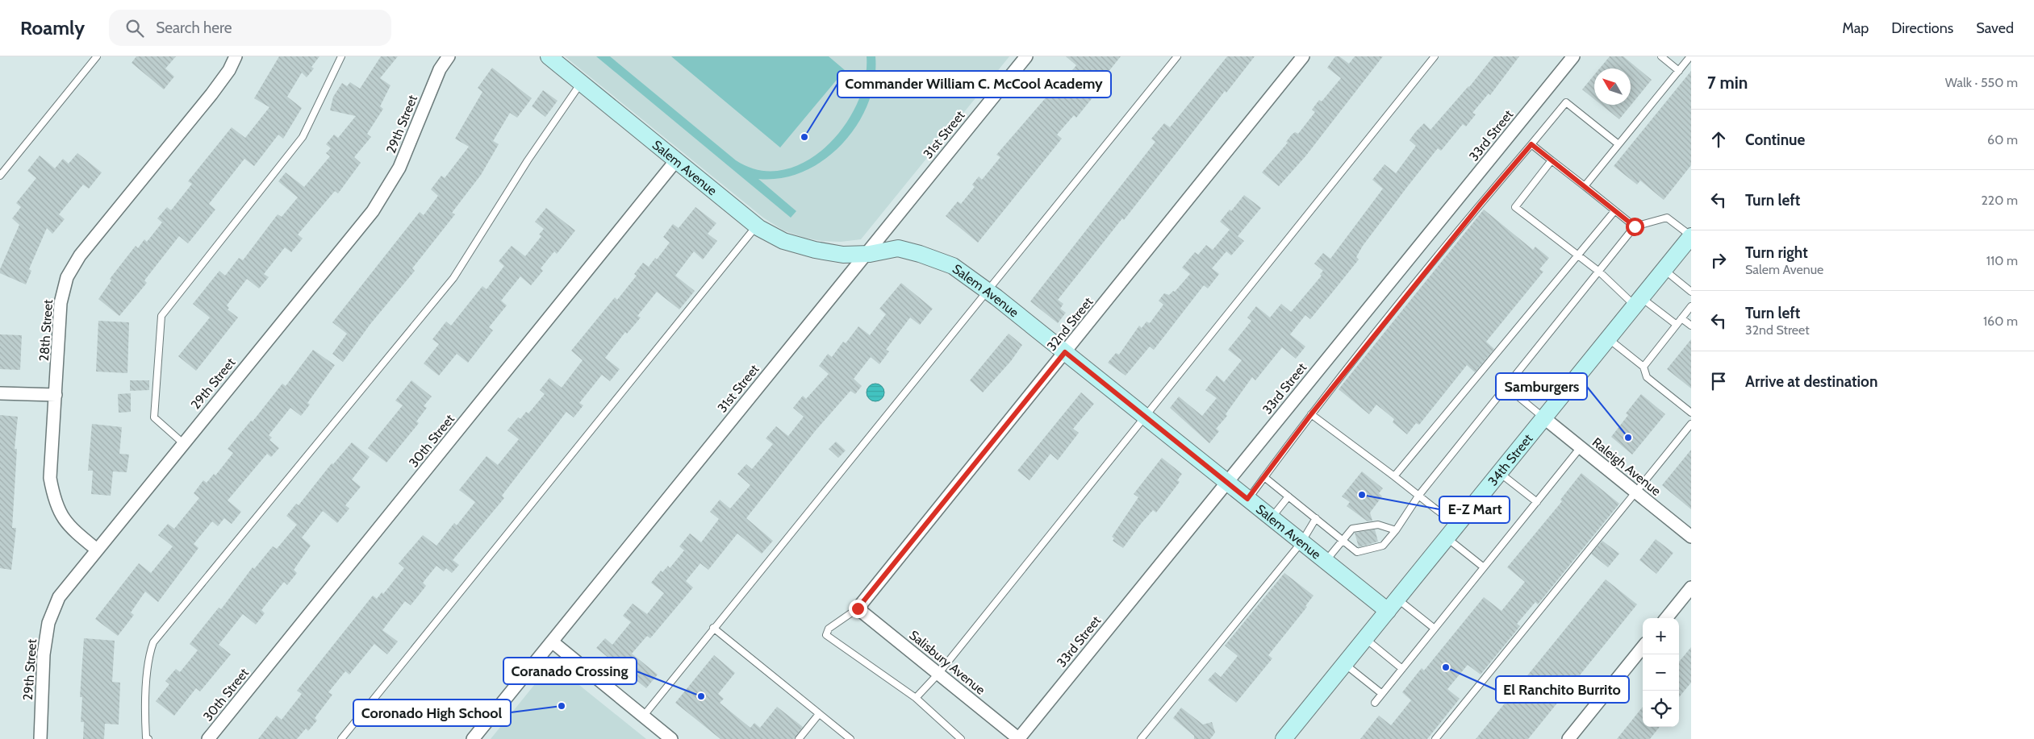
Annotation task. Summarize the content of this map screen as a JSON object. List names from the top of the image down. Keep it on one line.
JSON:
{"streets":{"street":["29th Street","31st Street","33rd Street","Salem Avenue","32nd Street","28th Street","30th Street","34th Street","Raleigh Avenue","Salisbury Avenue"]},"crossings":[["29th Street","28th Street"],["31st Street","Salem Avenue"],["33rd Street","Salem Avenue"],["33rd Street","Salisbury Avenue"],["Salem Avenue","32nd Street"],["Salem Avenue","30th Street"],["Salem Avenue","34th Street"],["32nd Street","Salisbury Avenue"],["34th Street","Raleigh Avenue"]],"places":["Commander William C. McCool Academy","Samburgers","E-Z Mart","El Ranchito Burrito","Coranado Crossing","Coronado High School"],"north":"top left","page":{"header":"Roamly","search":"Search here","nav":["Map","Directions","Saved"],"heading":["7 min","Walk · 550 m"],"list":[["Continue","60 m"],["Turn left","220 m"],["Turn right","Salem Avenue","110 m"],["Turn left","32nd Street","160 m"],"Arrive at destination"],"map_buttons":["+","−"]}}
